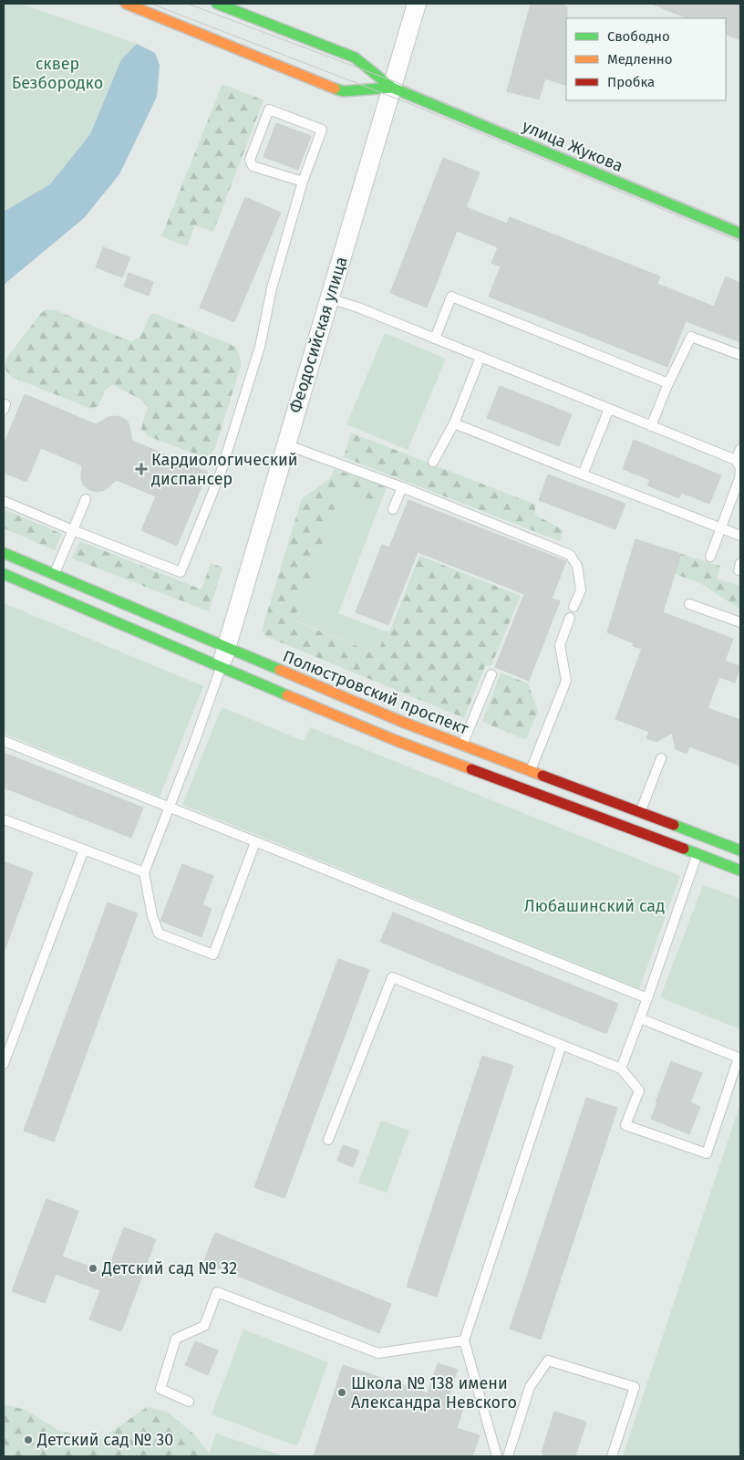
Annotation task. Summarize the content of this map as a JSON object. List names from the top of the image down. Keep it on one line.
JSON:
{"streets":{"main road":["улица Жукова","Полюстровский проспект"],"street":["Феодосийская улица"]},"crossings":[["улица Жукова","Феодосийская улица"],["Феодосийская улица","Полюстровский проспект"]],"parks":["сквер Безбородко","Любашинский сад"],"places":{"health":["Кардиологический диспансер"],"other":["Детский сад № 32","Школа № 138 имени Александра Невского","Детский сад № 30"]},"legend":["Свободно","Медленно","Пробка"]}
